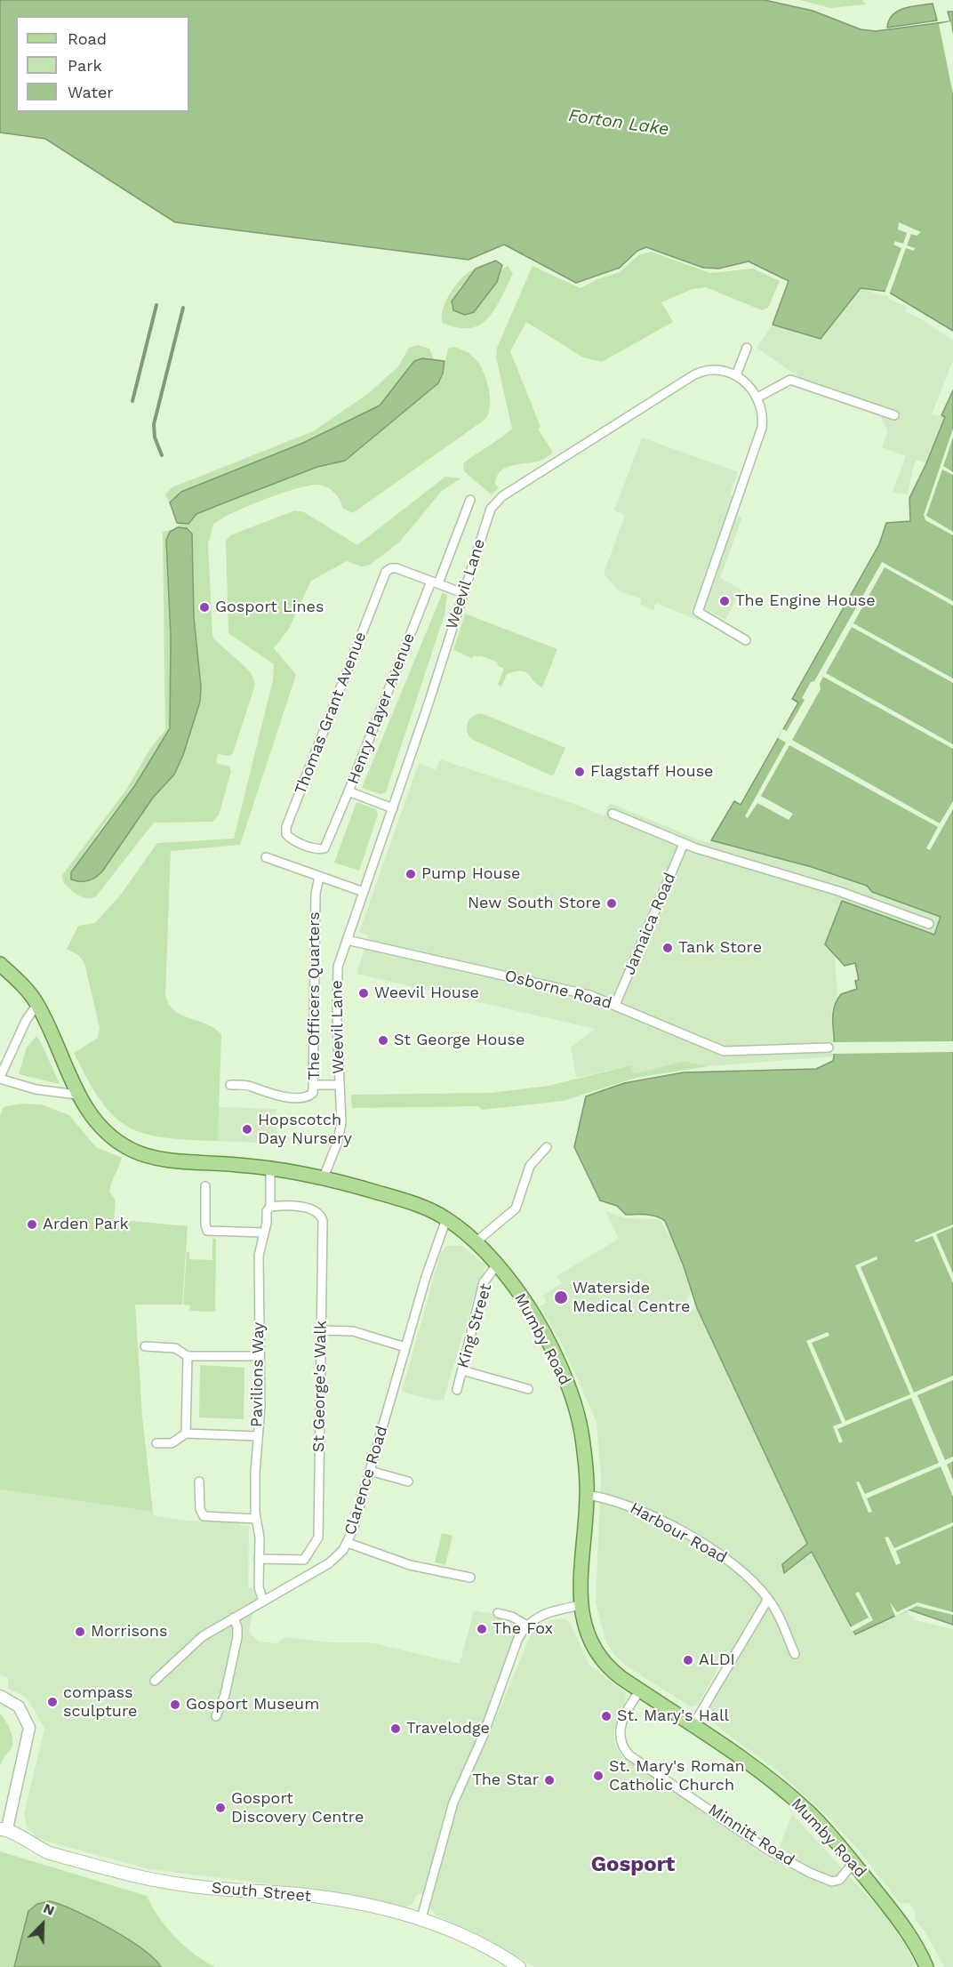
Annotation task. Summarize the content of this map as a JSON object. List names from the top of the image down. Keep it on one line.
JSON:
{"streets":{"main road":["Mumby Road","South Street"],"street":["Weevil Lane","Henry Player Avenue","Thomas Grant Avenue","Jamaica Road","Osborne Road","The Officers Quarters","King Street","Pavilions Way","St George's Walk","Clarence Road","Harbour Road","Minnitt Road"]},"crossings":[["Weevil Lane","Henry Player Avenue"],["Weevil Lane","Thomas Grant Avenue"],["Weevil Lane","Osborne Road"],["Weevil Lane","Mumby Road"],["Henry Player Avenue","Thomas Grant Avenue"],["Jamaica Road","Osborne Road"],["King Street","Mumby Road"],["Mumby Road","Pavilions Way"],["Mumby Road","Clarence Road"],["Mumby Road","Harbour Road"],["Mumby Road","Minnitt Road"],["Pavilions Way","St George's Walk"],["Pavilions Way","Clarence Road"]],"districts":["Gosport"],"water":["Forton Lake"],"places":["The Engine House","Gosport Lines","Flagstaff House","Pump House","New South Store","Tank Store","Weevil House","St George House","Hopscotch Day Nursery","Arden Park","Waterside Medical Centre","The Fox","Morrisons","ALDI","compass sculpture","Gosport Museum","St. Mary's Hall","Travelodge","St. Mary's Roman Catholic Church","The Star","Gosport Discovery Centre"],"legend":["Road","Park","Water"],"north":"top right"}
